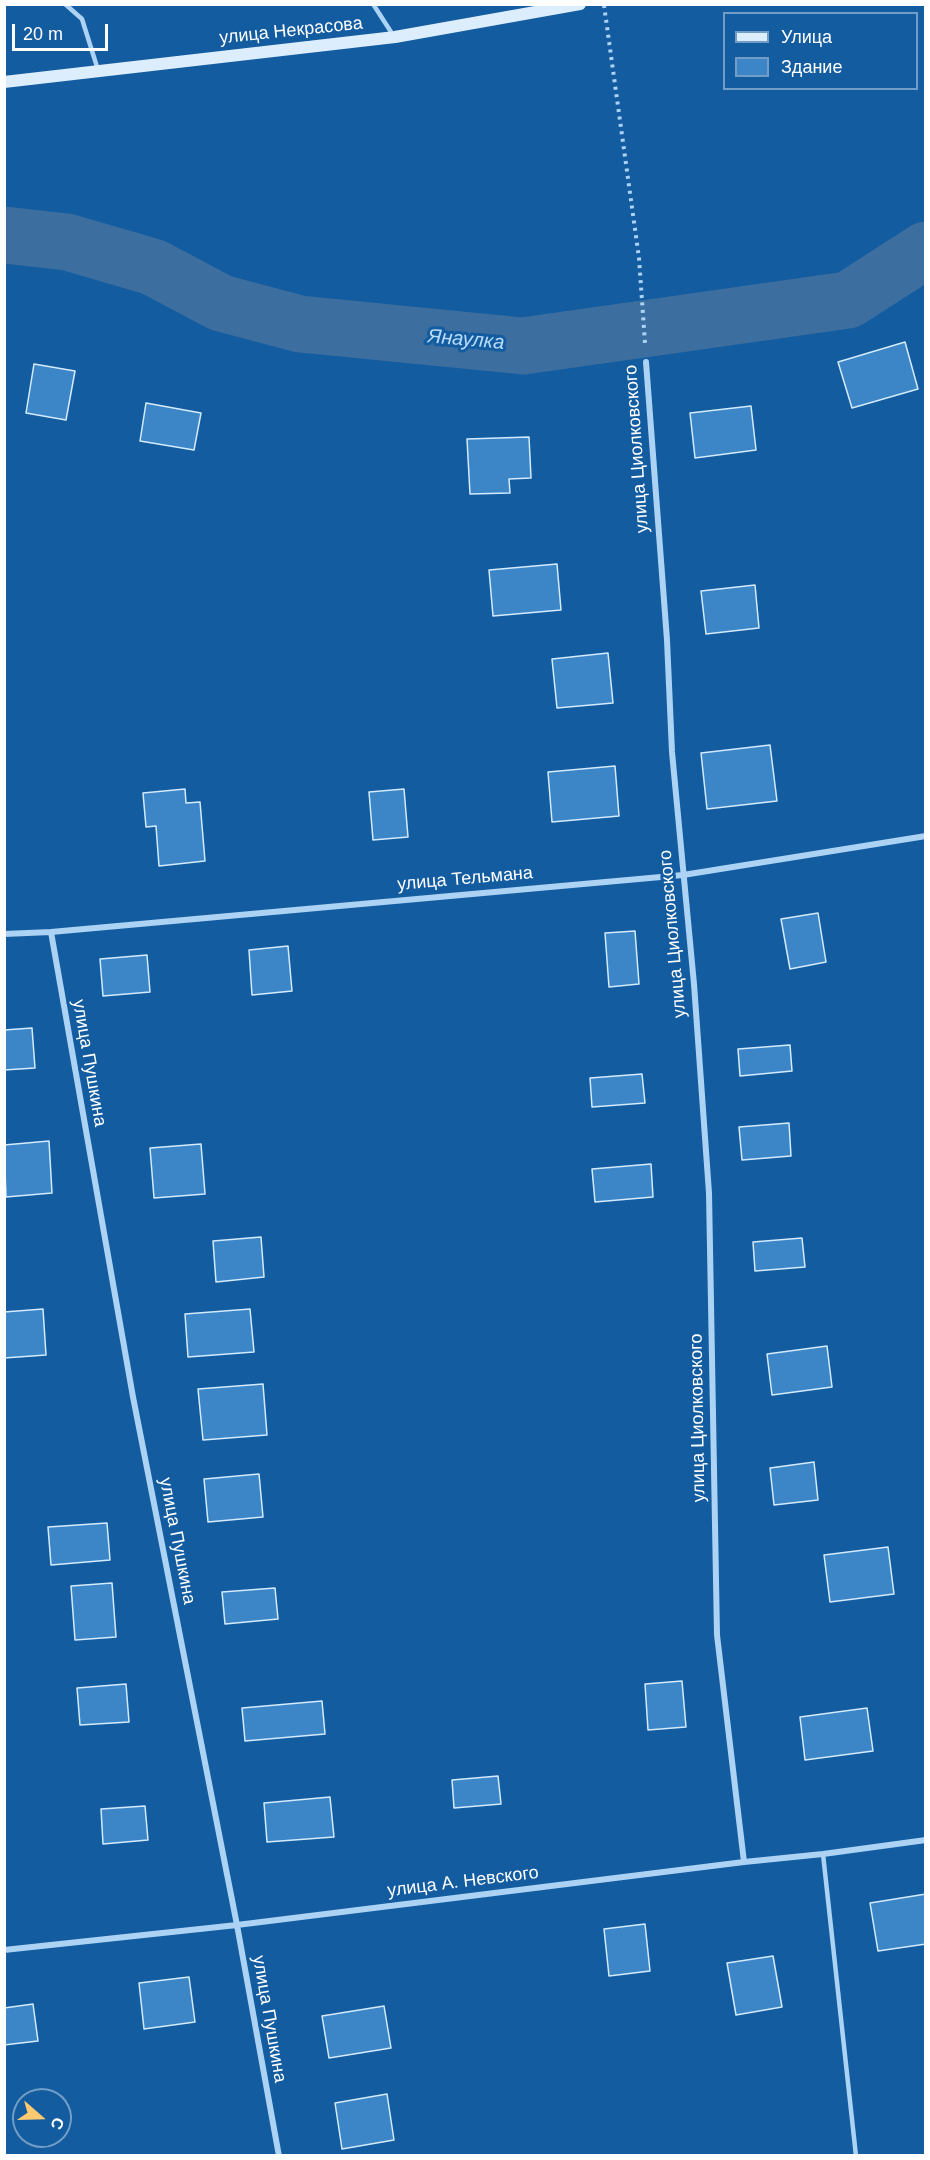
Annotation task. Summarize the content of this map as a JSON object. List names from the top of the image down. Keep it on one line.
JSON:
{"streets":{"street":["улица Некрасова","улица Циолковского","улица Тельмана","улица Пушкина","улица А. Невского"]},"crossings":[["улица Циолковского","улица Тельмана"],["улица Циолковского","улица А. Невского"],["улица Тельмана","улица Пушкина"],["улица Пушкина","улица А. Невского"]],"water":["Янаулка"],"legend":["Улица","Здание"],"scale_bar":"20 m","north":"right"}
